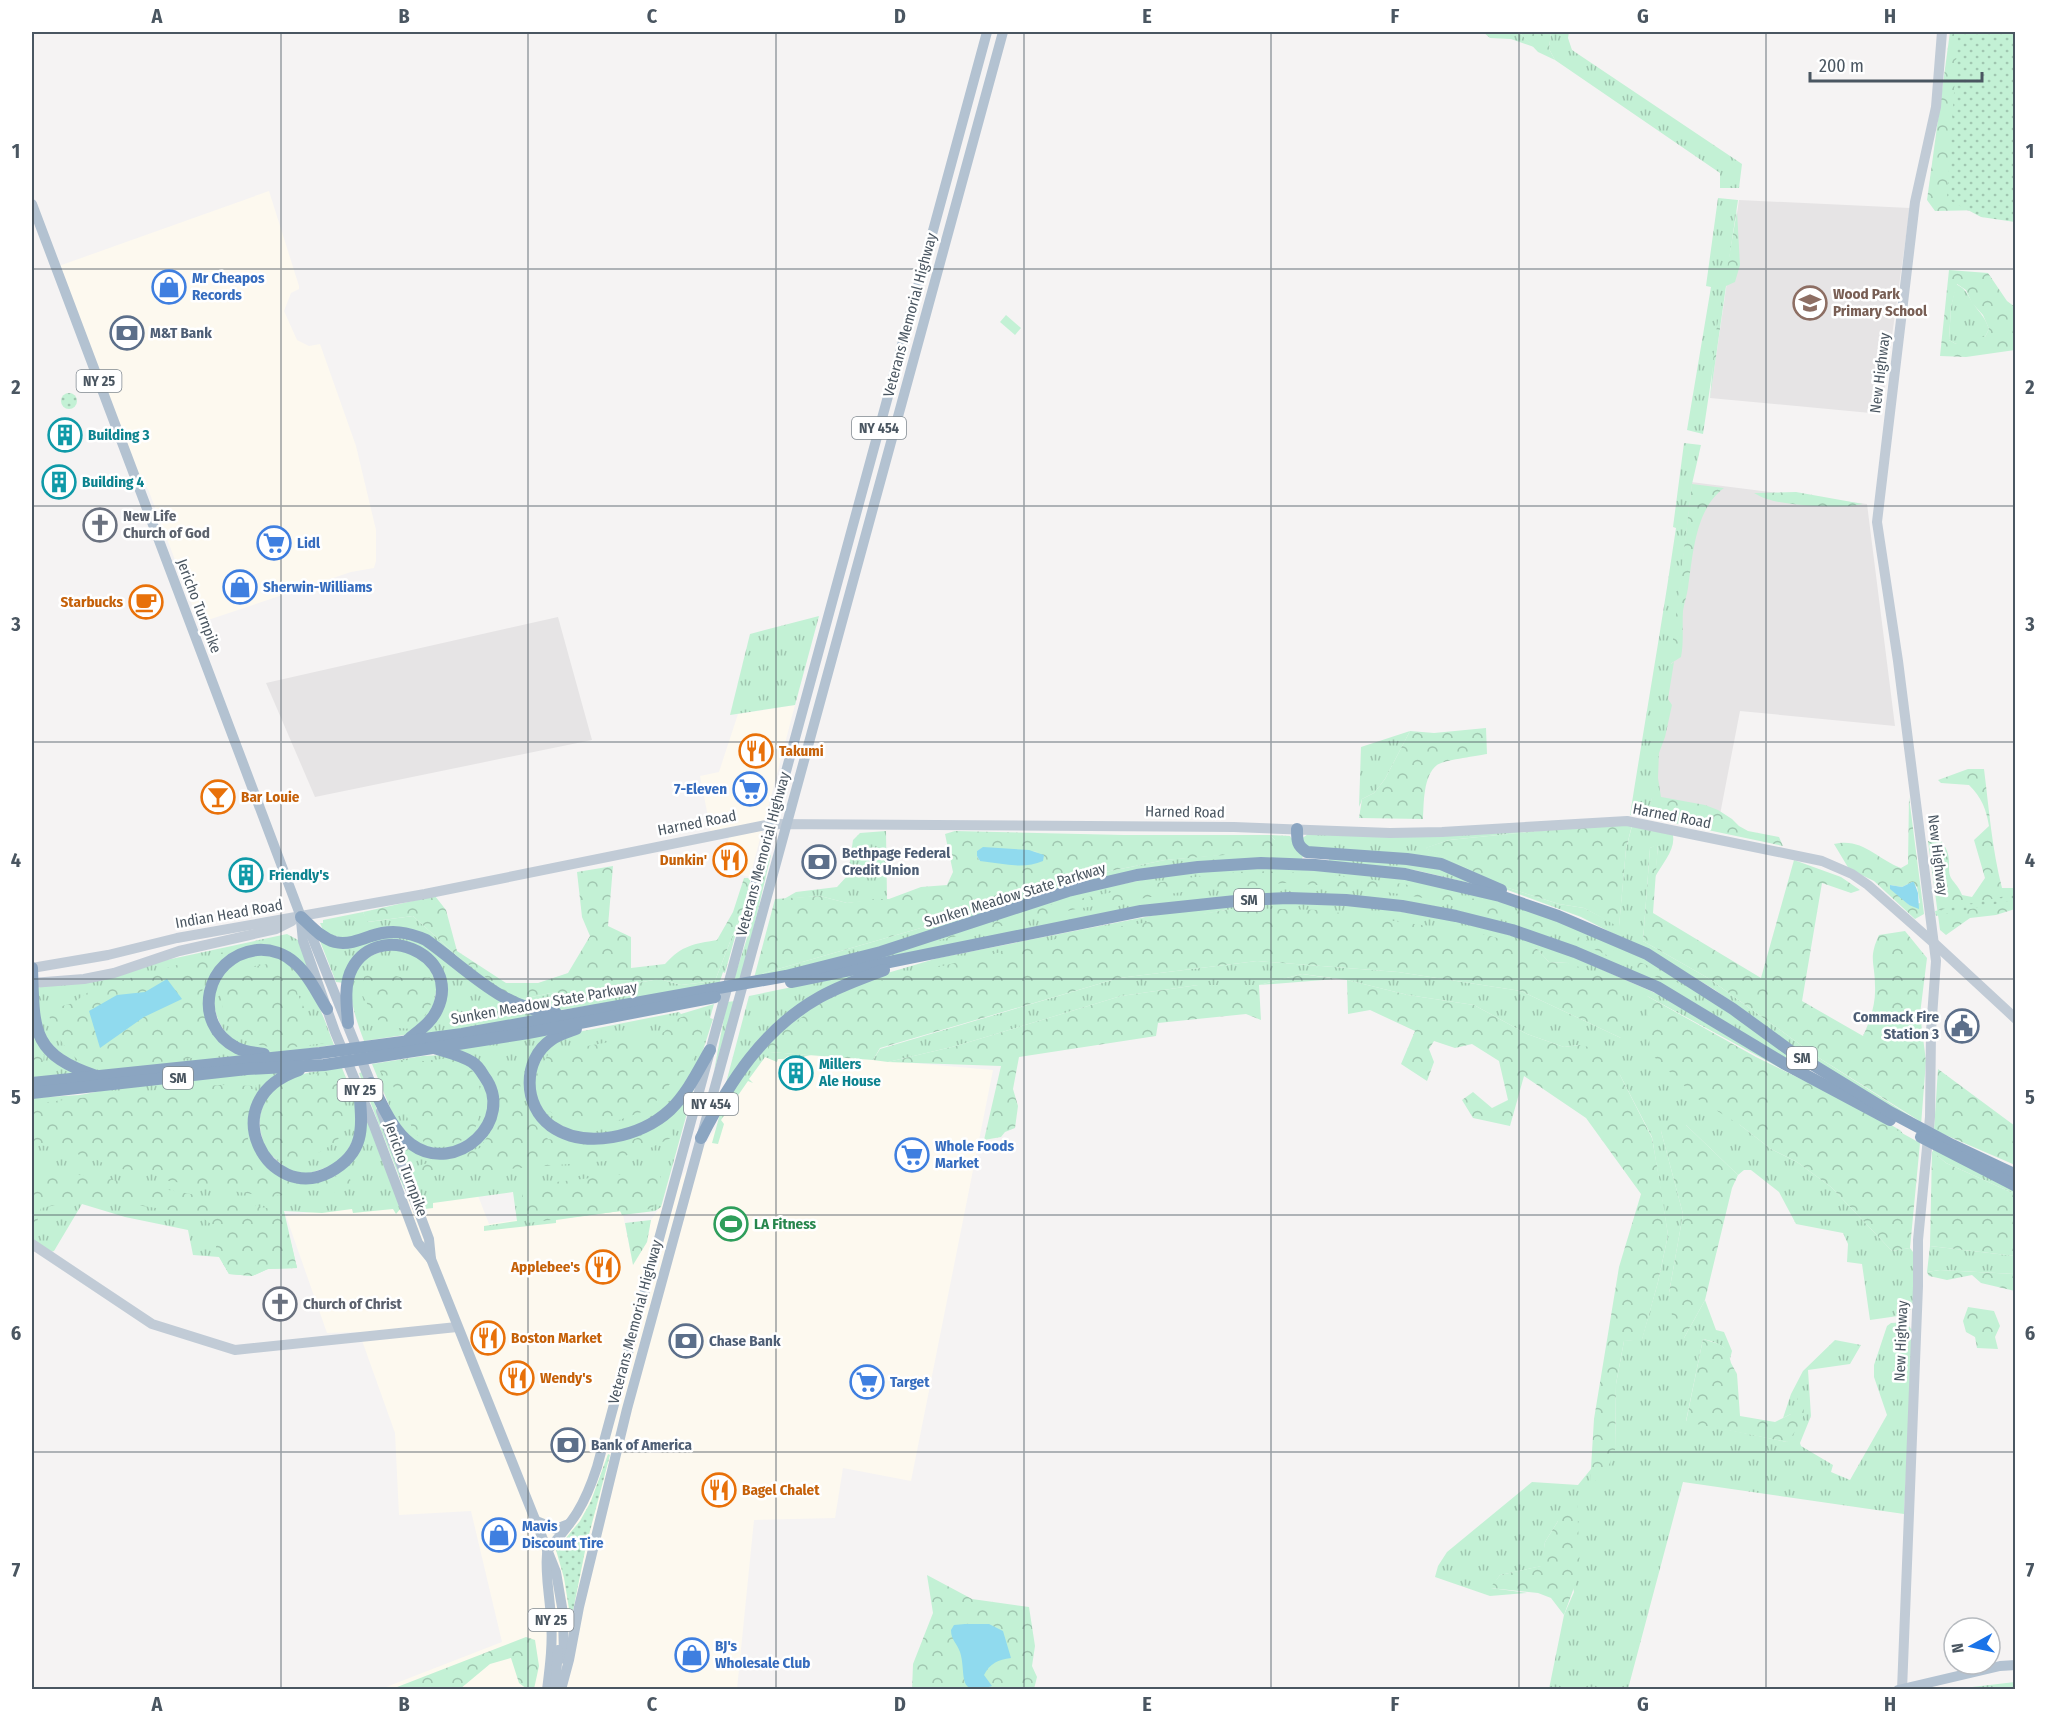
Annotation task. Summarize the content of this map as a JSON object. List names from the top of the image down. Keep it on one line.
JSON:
{"streets":{"highway":["Sunken Meadow State Parkway","SM"],"main road":["Veterans Memorial Highway","New Highway","NY 25","NY 454","Jericho Turnpike","Harned Road","Indian Head Road"]},"crossings":[["Veterans Memorial Highway","Jericho Turnpike"],["Veterans Memorial Highway","Harned Road"],["New Highway","Harned Road"],["Jericho Turnpike","Harned Road"],["Jericho Turnpike","Indian Head Road"],["Harned Road","Indian Head Road"]],"places":{"shop":["Mr Cheapos Records","Sherwin-Williams","Mavis Discount Tire","BJ's Wholesale Club"],"school or university":["Wood Park Primary School"],"bank":["M&T Bank","Bethpage Federal Credit Union","Chase Bank","Bank of America"],"building":["Building 3","Building 4","Friendly's","Millers Ale House"],"church":["New Life Church of God","Church of Christ"],"supermarket":["Lidl","7-Eleven","Whole Foods Market","Target"],"cafe":["Starbucks"],"restaurant":["Takumi","Dunkin'","Applebee's","Boston Market","Wendy's","Bagel Chalet"],"bar":["Bar Louie"],"public building":["Commack Fire Station 3"],"sports":["LA Fitness"]},"scale_bar":"200 m","north":"left","grid":{"columns":["A","B","C","D","E","F","G","H"],"rows":["1","2","3","4","5","6","7"]}}
